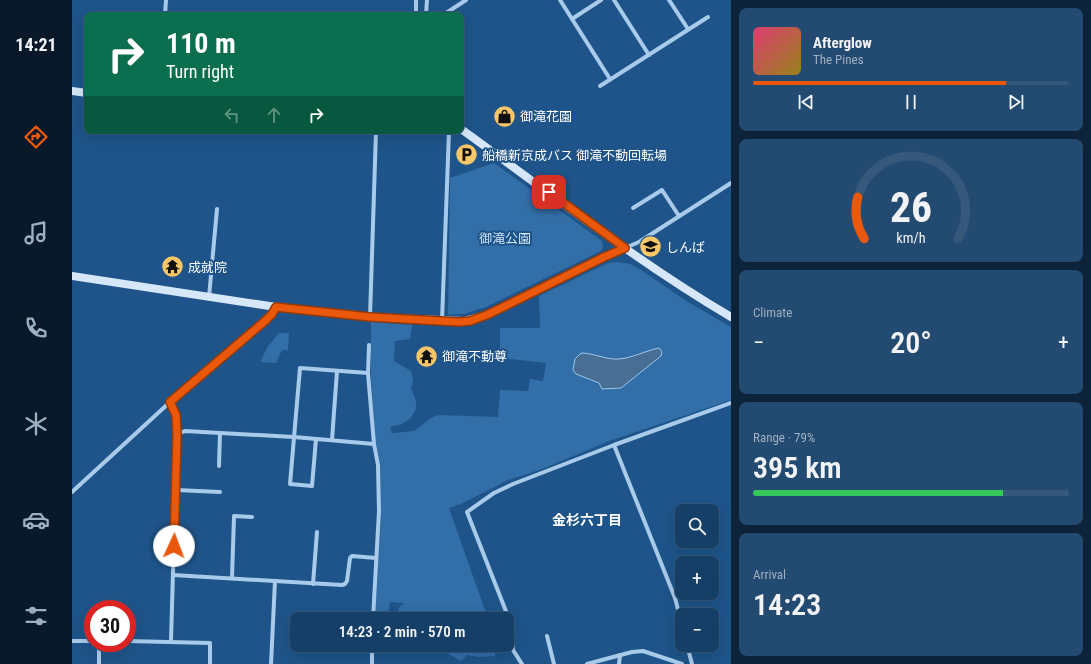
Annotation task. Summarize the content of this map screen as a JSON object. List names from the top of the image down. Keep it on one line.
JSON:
{"districts":["金杉六丁目"],"parks":["御滝公園"],"places":{"shop":["御滝花園"],"parking":["船橋新京成バス 御滝不動回転場"],"school or university":["しんば"],"temple":["成就院","御滝不動尊"]},"page":{"tabs":"14:21","turn":["110 m","Turn right"],"song":["Afterglow","The Pines"],"tile":["Climate",["Range · 79%","395 km"],["Arrival","14:23"]],"heat":["−","20°","+"],"map_buttons":["+","−"],"limit":"30","trip":"14:23 · 2 min · 570 m","gauge":["26","km/h"]}}
